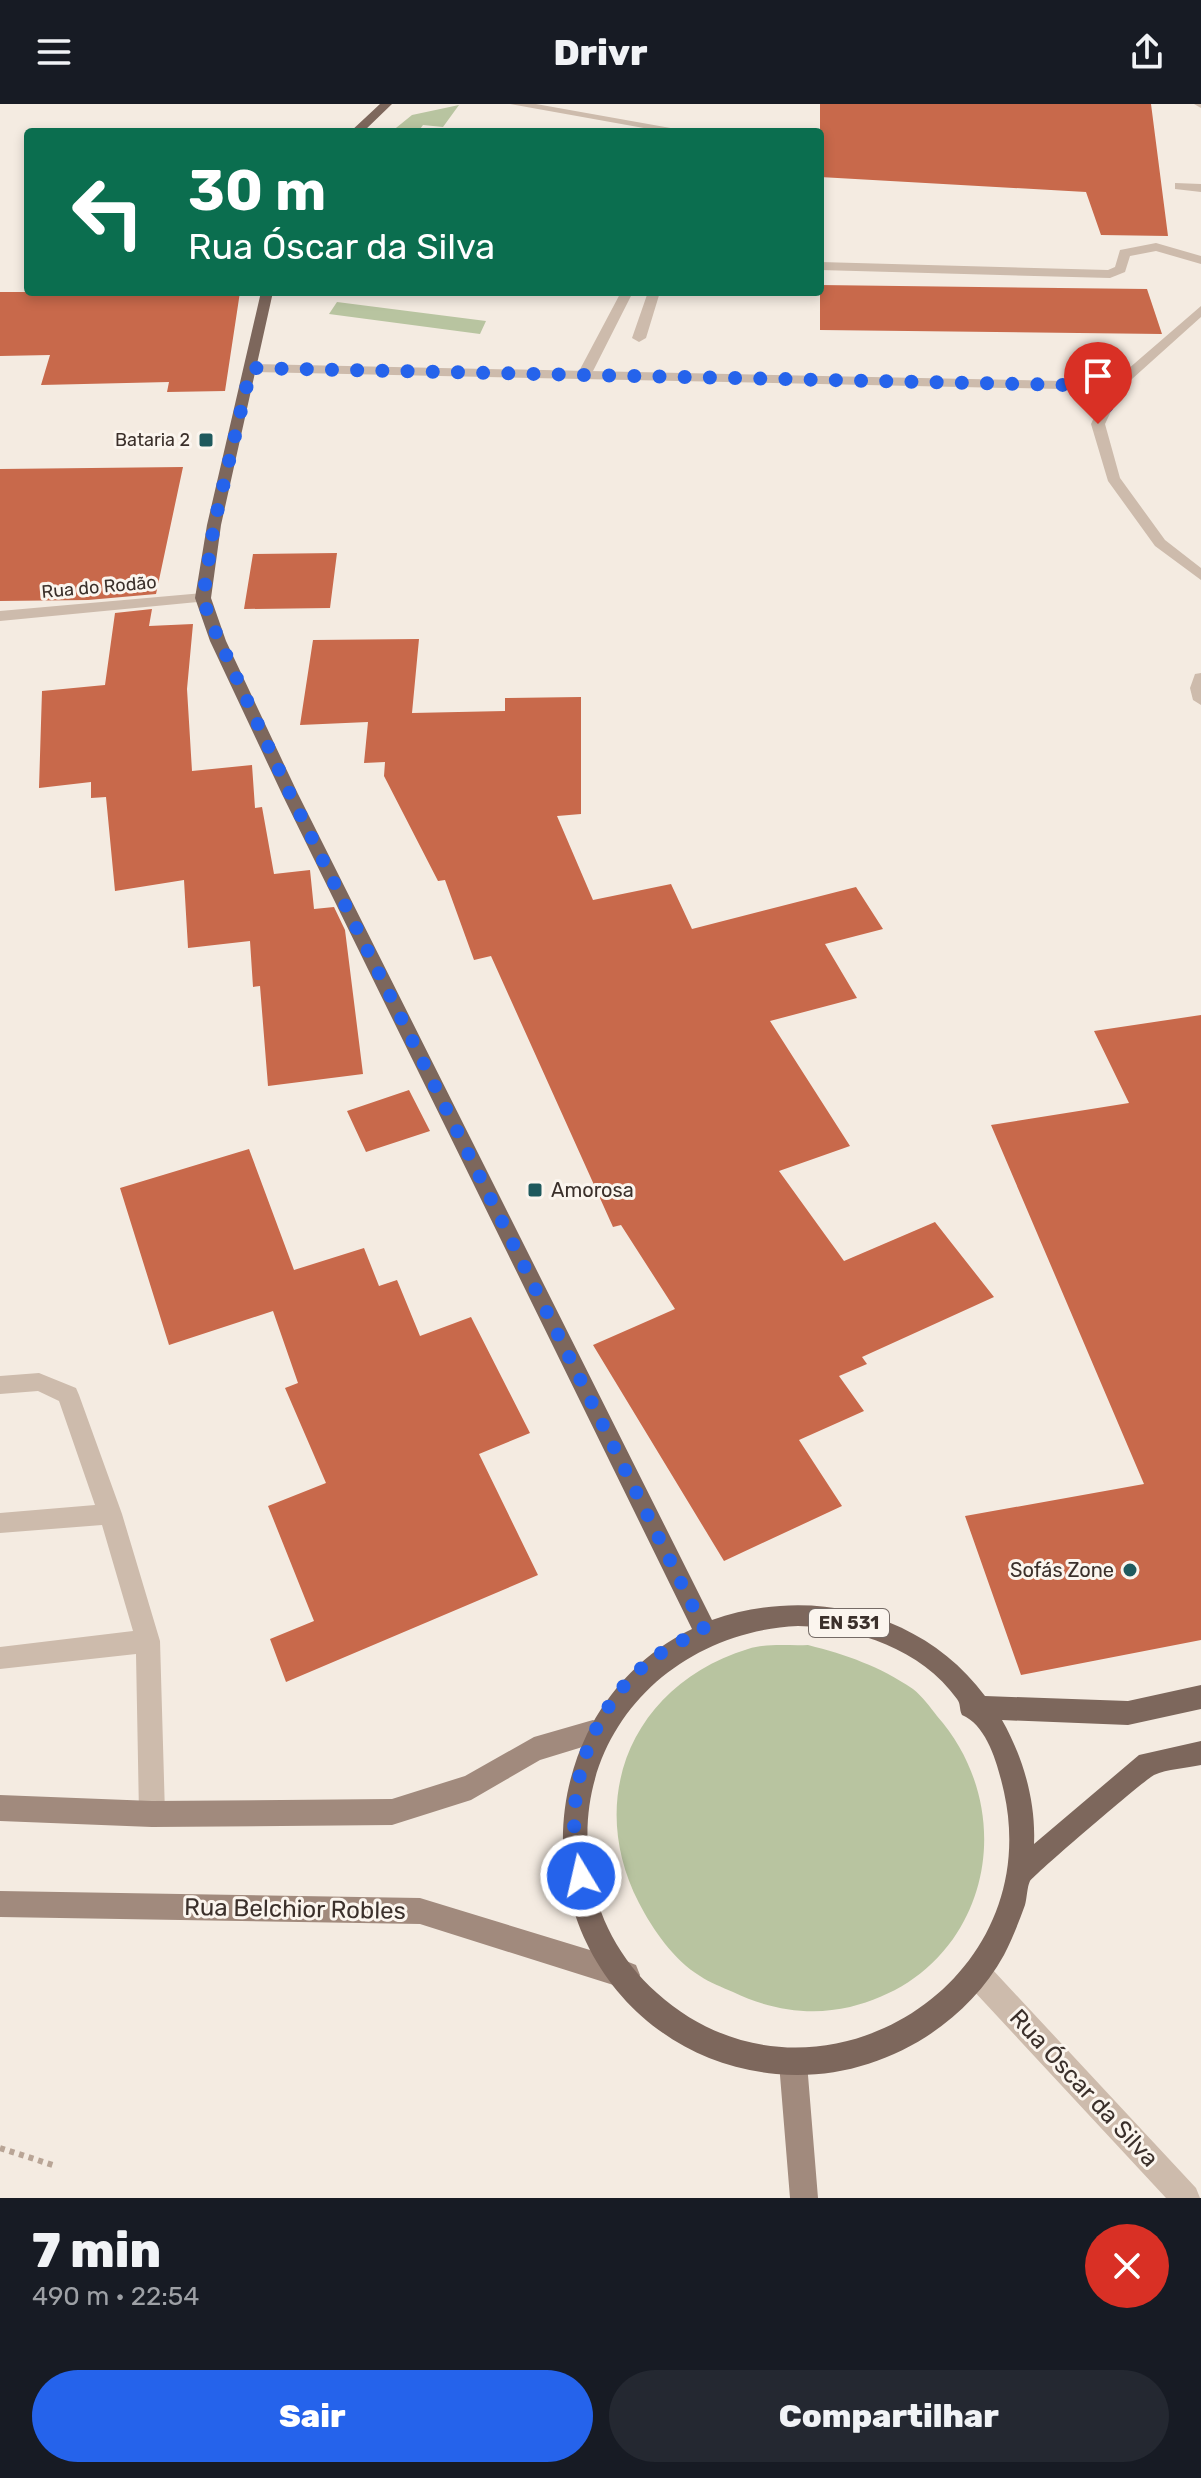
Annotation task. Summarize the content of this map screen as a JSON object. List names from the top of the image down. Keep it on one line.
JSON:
{"streets":{"main road":["EN 531","Rua Belchior Robles"],"street":["Rua do Rodão","Rua Óscar da Silva"]},"crossings":[["EN 531","Rua Belchior Robles"],["EN 531","Rua Óscar da Silva"]],"places":{"transit":["Bataria 2","Amorosa"],"other":["Sofás Zone"]},"page":{"header":"Drivr","turn":["30 m","Rua Óscar da Silva"],"heading":["7 min","490 m · 22:54"],"buttons":["Sair","Compartilhar"]}}
